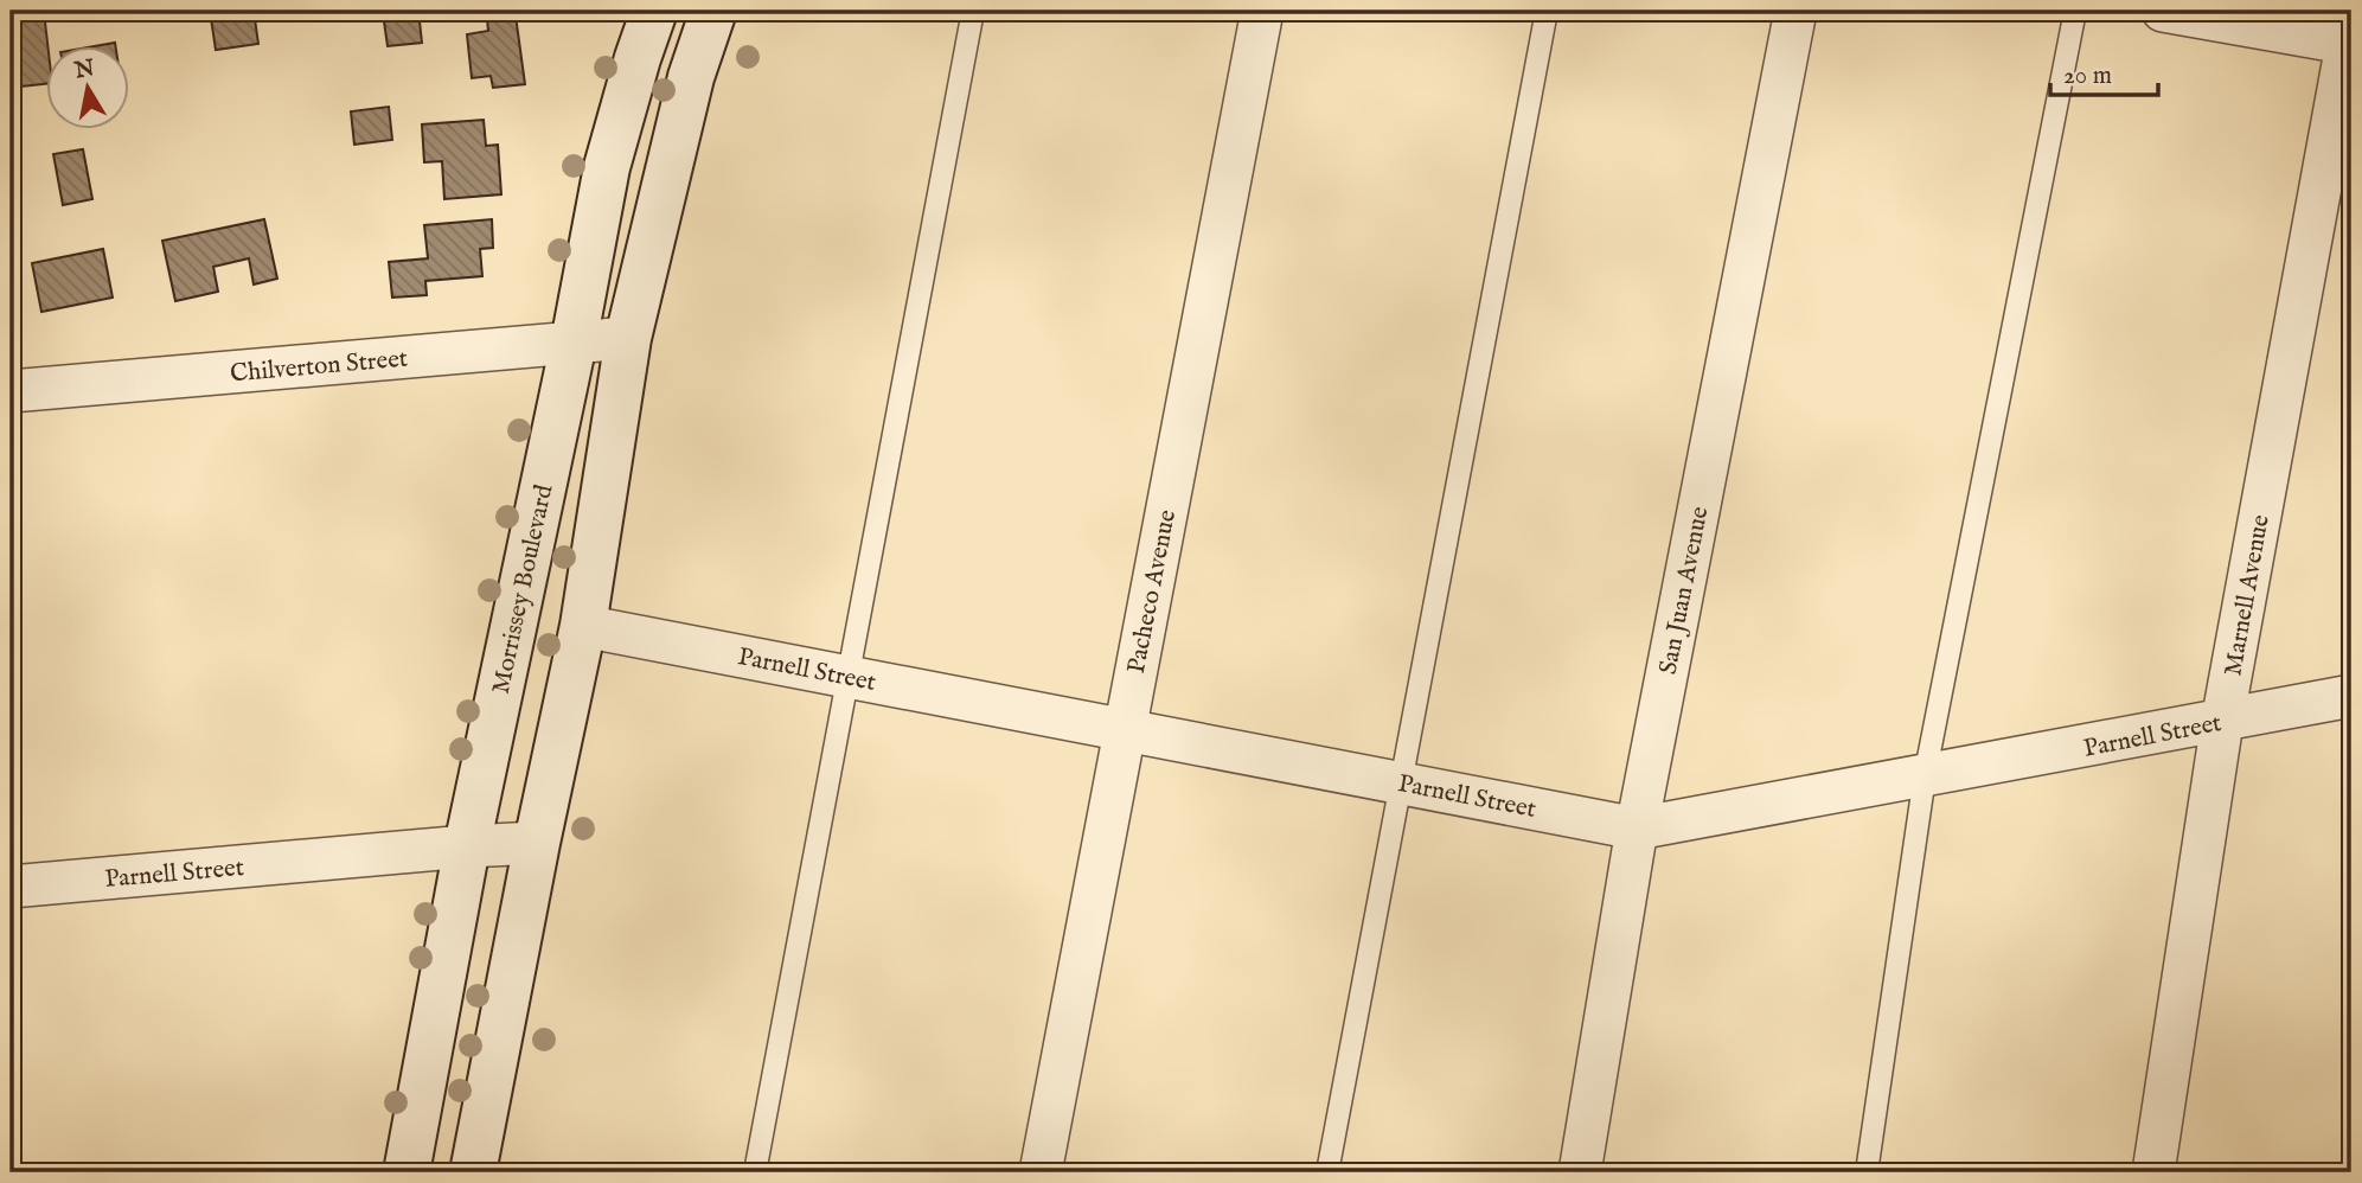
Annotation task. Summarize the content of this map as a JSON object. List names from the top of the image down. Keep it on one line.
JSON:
{"streets":{"main road":["Morrissey Boulevard"],"street":["Chilverton Street","San Juan Avenue","Pacheco Avenue","Marnell Avenue","Parnell Street"]},"crossings":[["Chilverton Street","Morrissey Boulevard"],["Morrissey Boulevard","Parnell Street"],["San Juan Avenue","Parnell Street"],["Pacheco Avenue","Parnell Street"],["Marnell Avenue","Parnell Street"]],"scale_bar":"20 m","north":"top"}
